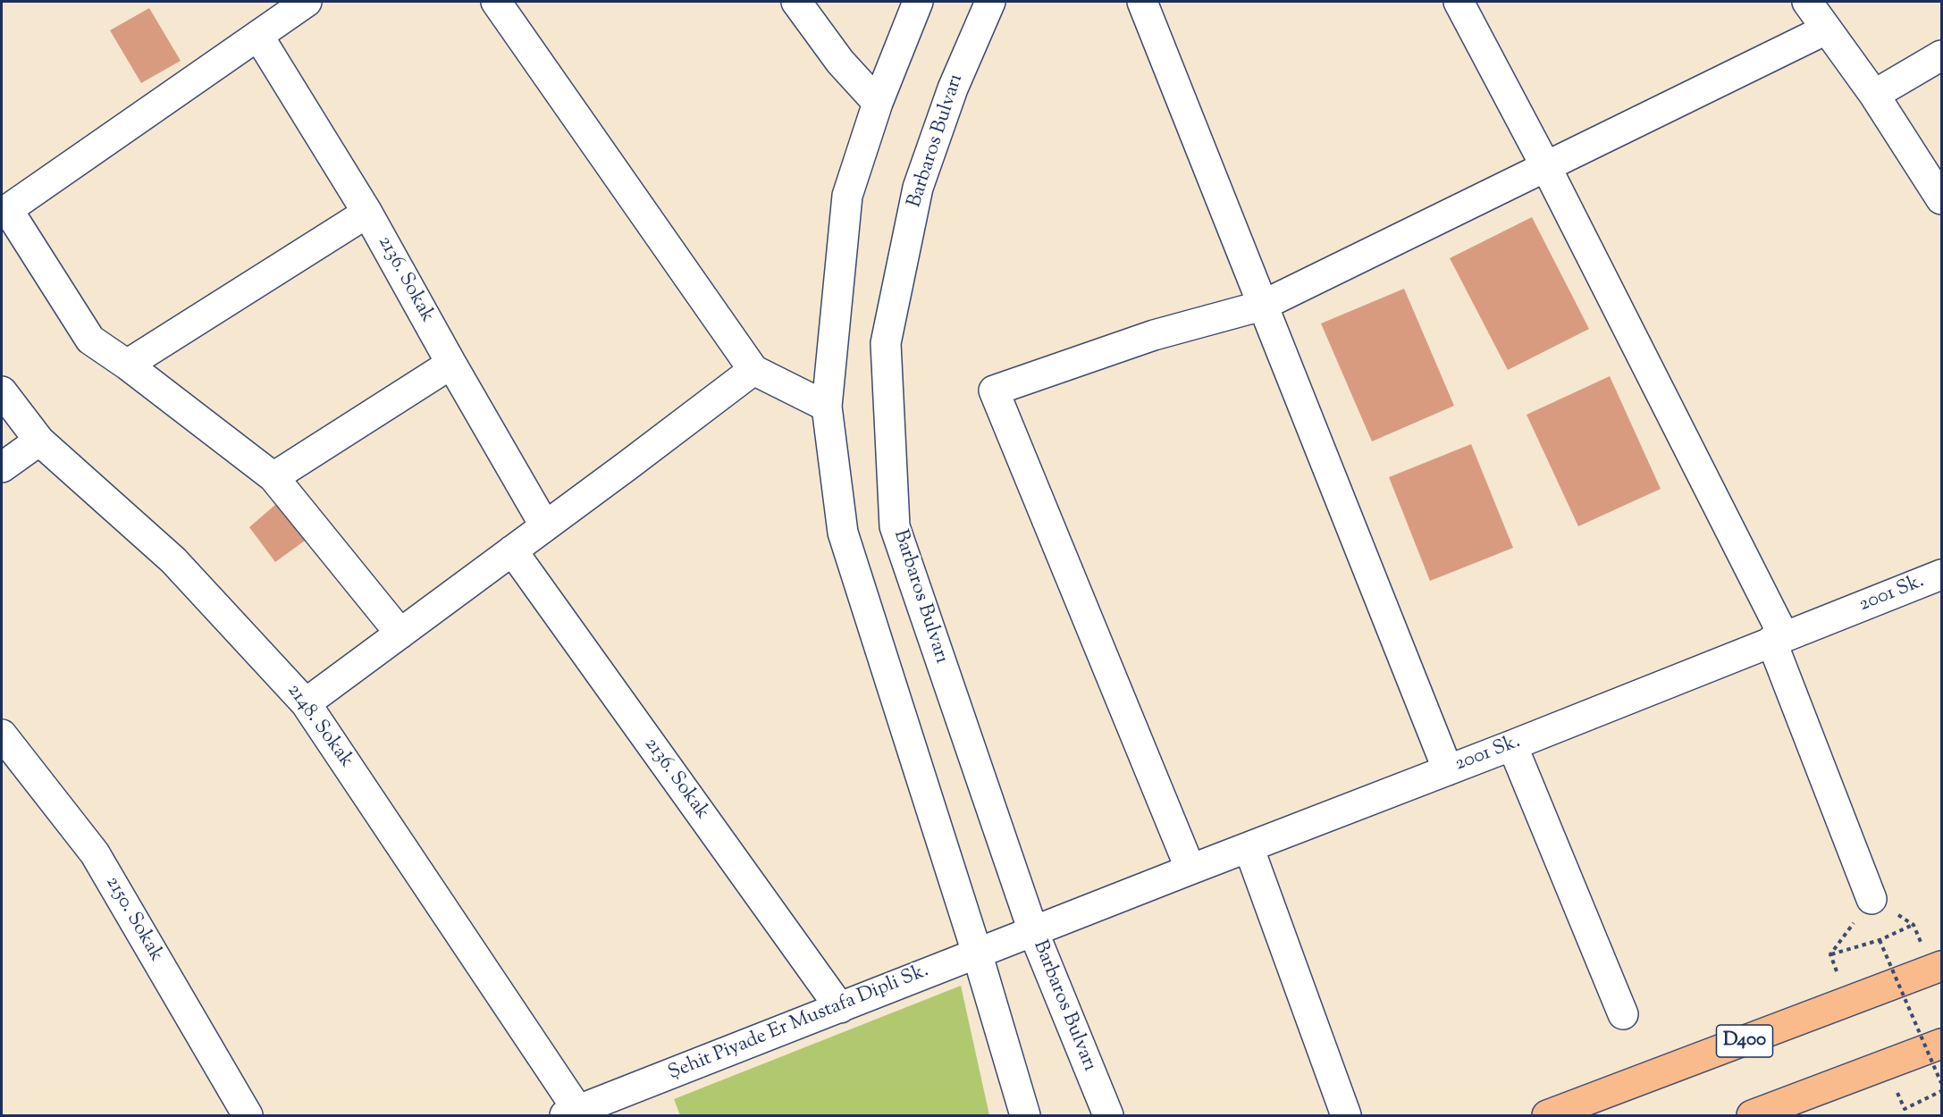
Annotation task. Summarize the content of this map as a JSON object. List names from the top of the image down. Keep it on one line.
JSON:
{"streets":{"highway":["D400"],"street":["Barbaros Bulvarı","2136. Sokak","2001 Sk.","2148. Sokak","2150. Sokak","Şehit Piyade Er Mustafa Dipli Sk."]},"crossings":[["Barbaros Bulvarı","2001 Sk."],["Barbaros Bulvarı","Şehit Piyade Er Mustafa Dipli Sk."],["2136. Sokak","Şehit Piyade Er Mustafa Dipli Sk."],["2001 Sk.","Şehit Piyade Er Mustafa Dipli Sk."],["2148. Sokak","Şehit Piyade Er Mustafa Dipli Sk."]]}
